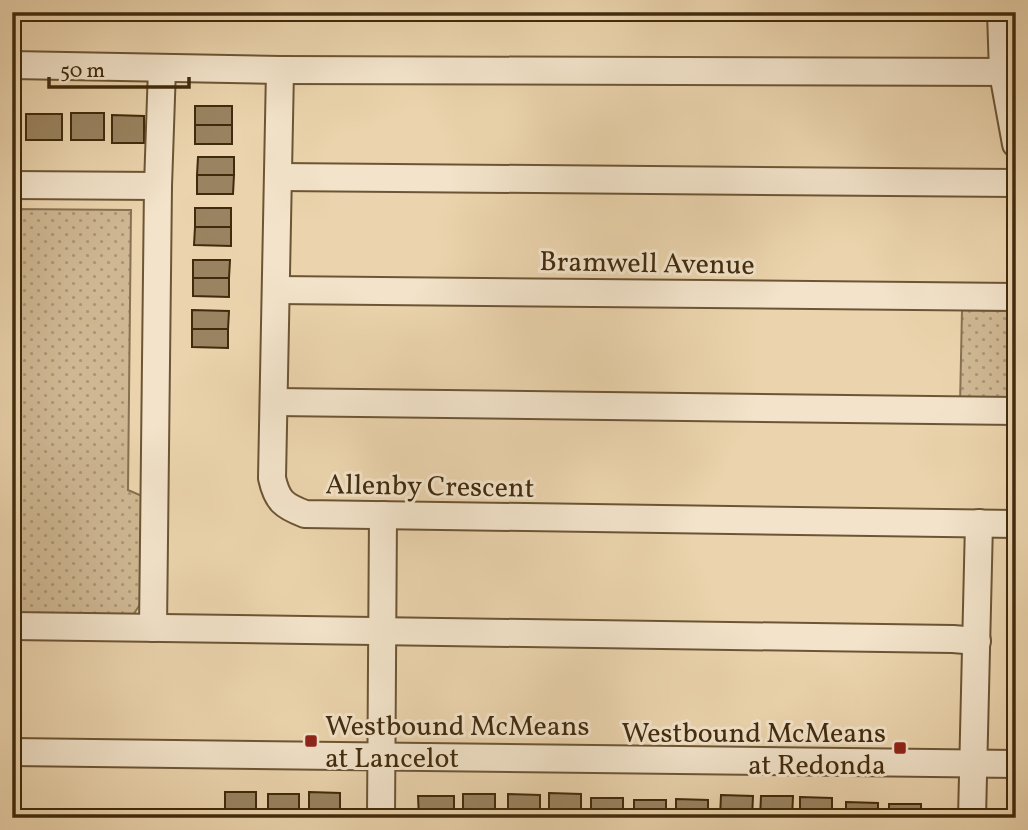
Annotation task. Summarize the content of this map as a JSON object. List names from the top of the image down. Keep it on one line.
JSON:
{"streets":{"street":["Bramwell Avenue","Allenby Crescent"]},"crossings":[["Bramwell Avenue","Allenby Crescent"]],"places":{"transit":["Westbound McMeans at Lancelot","Westbound McMeans at Redonda"]},"scale_bar":"50 m"}
